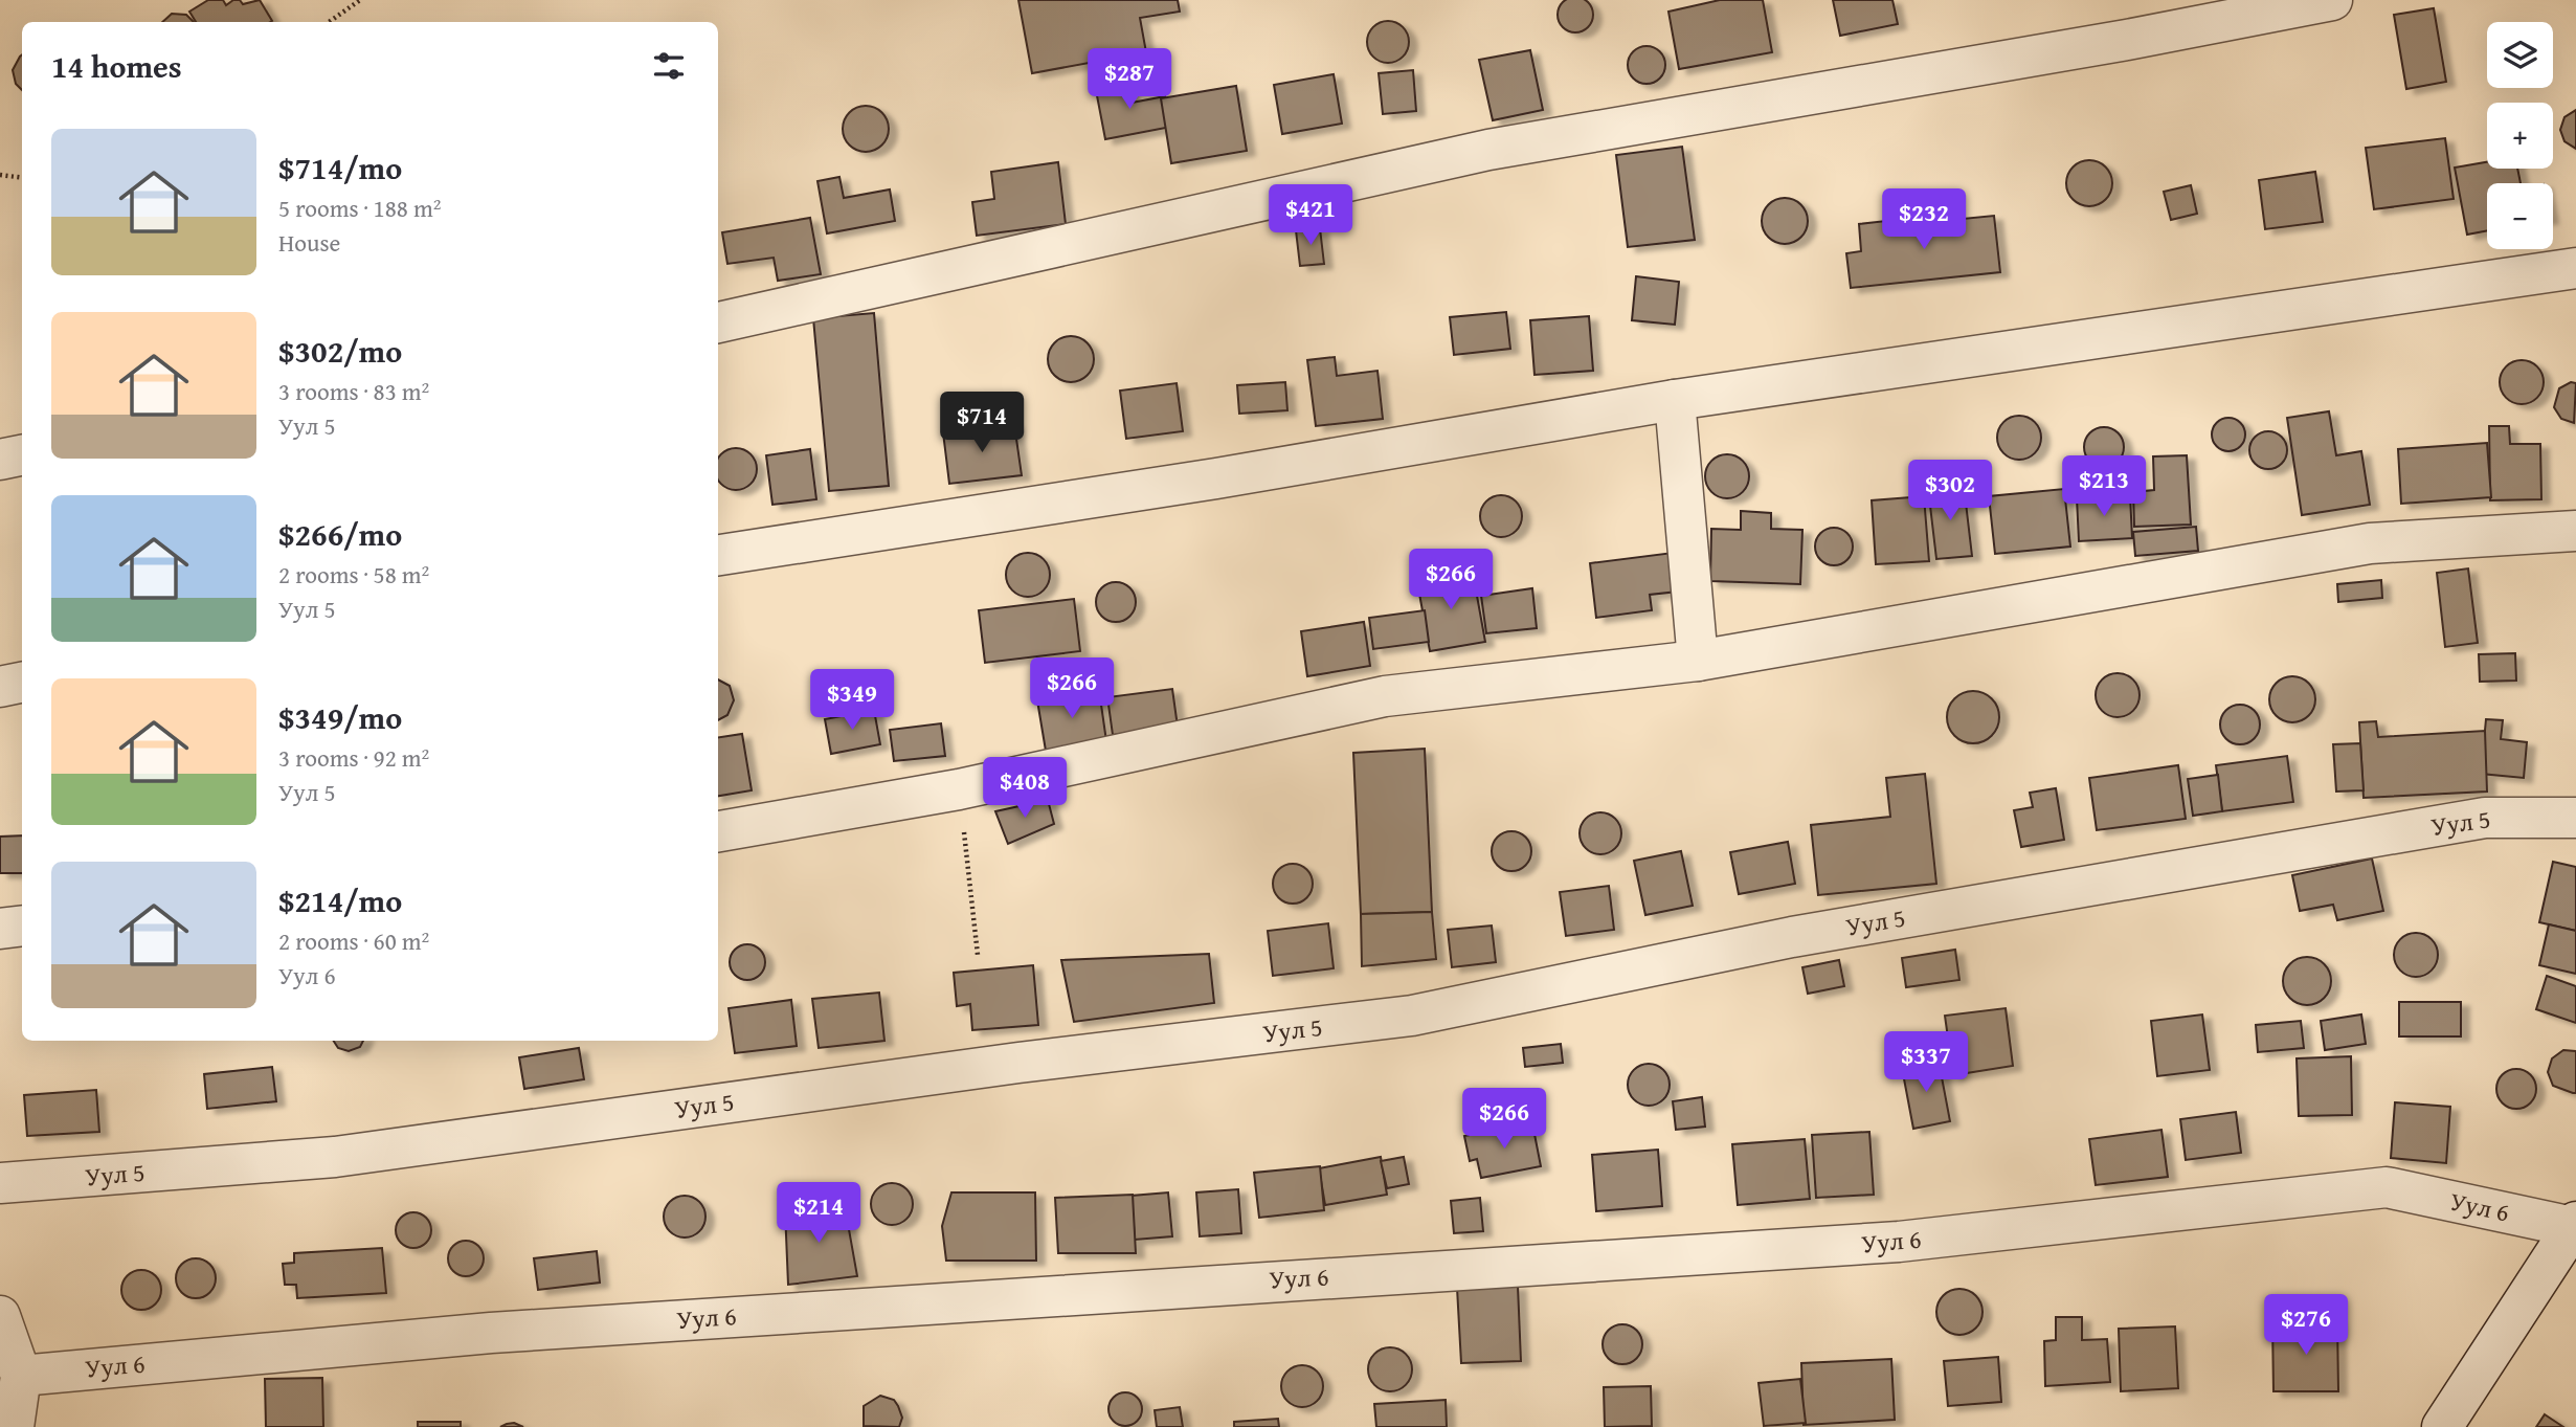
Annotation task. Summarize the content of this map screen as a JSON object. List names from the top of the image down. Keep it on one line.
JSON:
{"streets":{"street":["Уул 5","Уул 6"]},"page":{"map_buttons":["+","−"],"heading":"14 homes","price":["$287","$421","$232","$714","$213","$302","$266","$266","$349","$408","$337","$266","$214","$276"],"list":[{"name":"$714/mo","note":"5 rooms · 188 m² · House"},{"name":"$302/mo","note":"3 rooms · 83 m² · Уул 5"},{"name":"$266/mo","note":"2 rooms · 58 m² · Уул 5"},{"name":"$349/mo","note":"3 rooms · 92 m² · Уул 5"},{"name":"$214/mo","note":"2 rooms · 60 m² · Уул 6"}]}}
